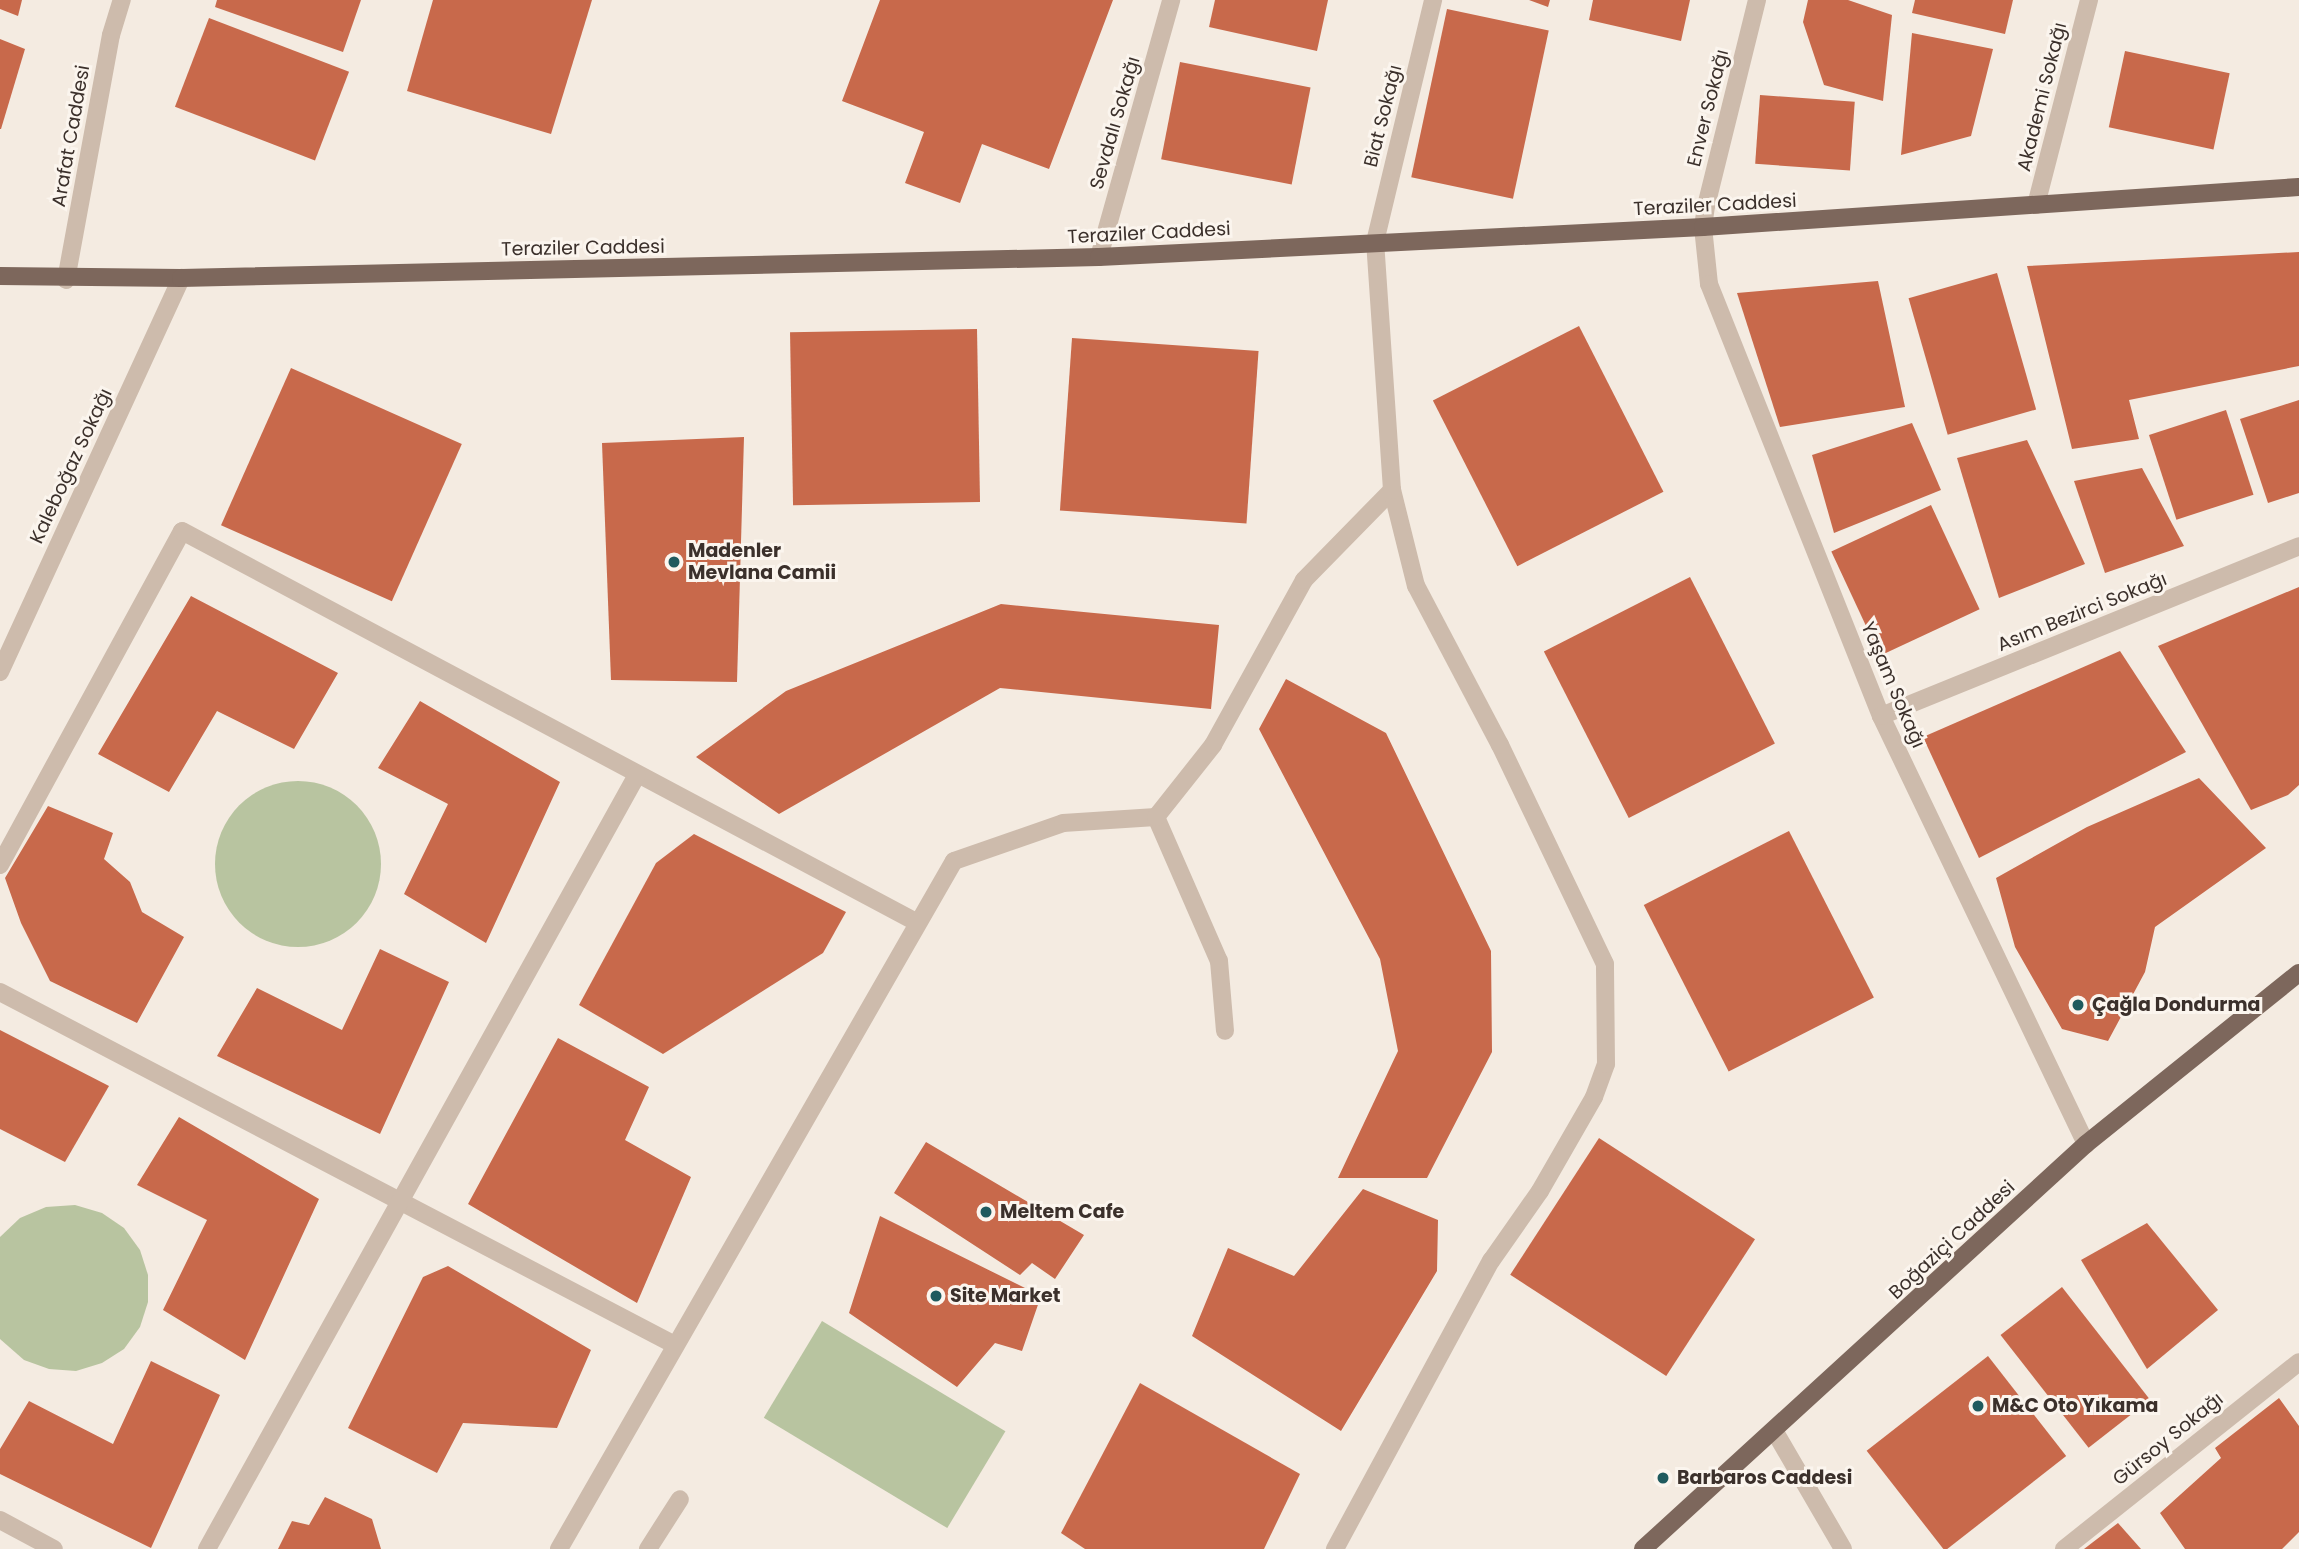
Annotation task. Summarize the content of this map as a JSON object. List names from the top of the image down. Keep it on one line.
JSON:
{"streets":{"main road":["Teraziler Caddesi","Boğaziçi Caddesi"],"street":["Akademi Sokağı","Enver Sokağı","Biat Sokağı","Sevdalı Sokağı","Arafat Caddesi","Kaleboğaz Sokağı","Asım Bezirci Sokağı","Yaşam Sokağı","Gürsoy Sokağı"]},"crossings":[["Akademi Sokağı","Teraziler Caddesi"],["Enver Sokağı","Teraziler Caddesi"],["Enver Sokağı","Yaşam Sokağı"],["Biat Sokağı","Teraziler Caddesi"],["Sevdalı Sokağı","Teraziler Caddesi"],["Arafat Caddesi","Teraziler Caddesi"],["Teraziler Caddesi","Kaleboğaz Sokağı"],["Teraziler Caddesi","Yaşam Sokağı"],["Asım Bezirci Sokağı","Yaşam Sokağı"],["Yaşam Sokağı","Boğaziçi Caddesi"]],"places":["Madenler Mevlana Camii","Çağla Dondurma","Meltem Cafe","Site Market","M&C Oto Yıkama","Barbaros Caddesi"]}
